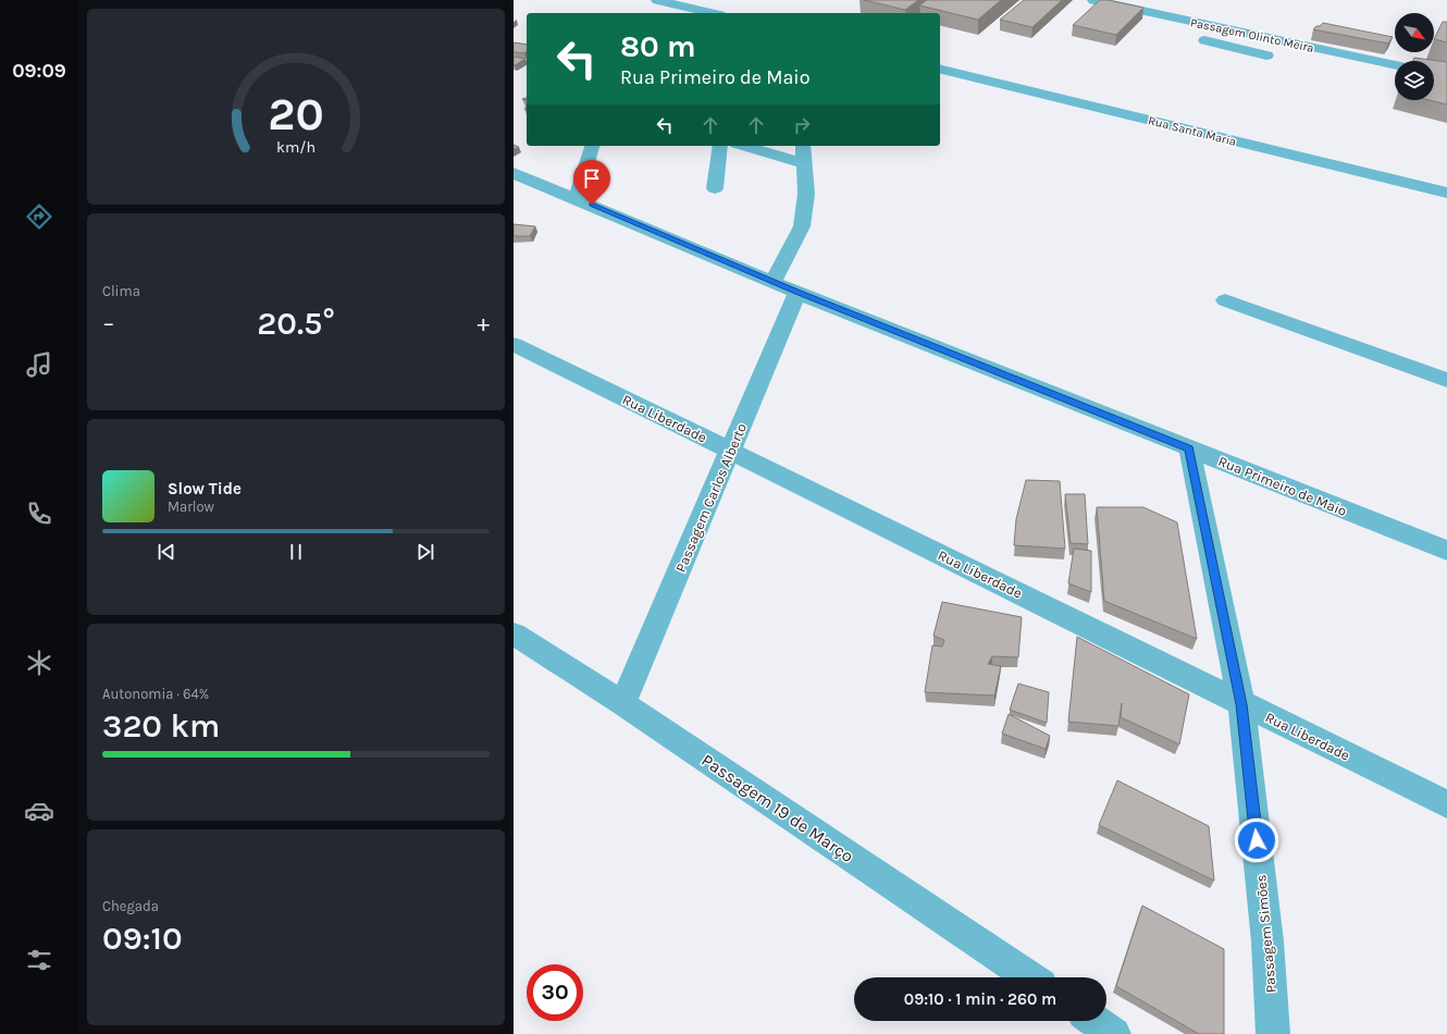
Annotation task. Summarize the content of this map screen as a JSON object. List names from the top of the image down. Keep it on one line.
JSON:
{"streets":{"street":["Passagem Olinto Meira","Rua Santa Maria","Rua Liberdade","Rua Primeiro de Maio","Passagem Carlos Alberto","Passagem 19 de Março","Passagem Simões"]},"crossings":[["Rua Liberdade","Passagem Carlos Alberto"],["Rua Liberdade","Passagem Simões"],["Rua Primeiro de Maio","Passagem Carlos Alberto"],["Rua Primeiro de Maio","Passagem Simões"],["Passagem Carlos Alberto","Passagem 19 de Março"]],"north":"bottom right","page":{"tabs":"09:09","turn":["80 m","Rua Primeiro de Maio"],"tile":["Clima",["Autonomia · 64%","320 km"],["Chegada","09:10"]],"heat":["−","20.5°","+"],"song":["Slow Tide","Marlow"],"limit":"30","trip":"09:10 · 1 min · 260 m","gauge":["20","km/h"]}}
